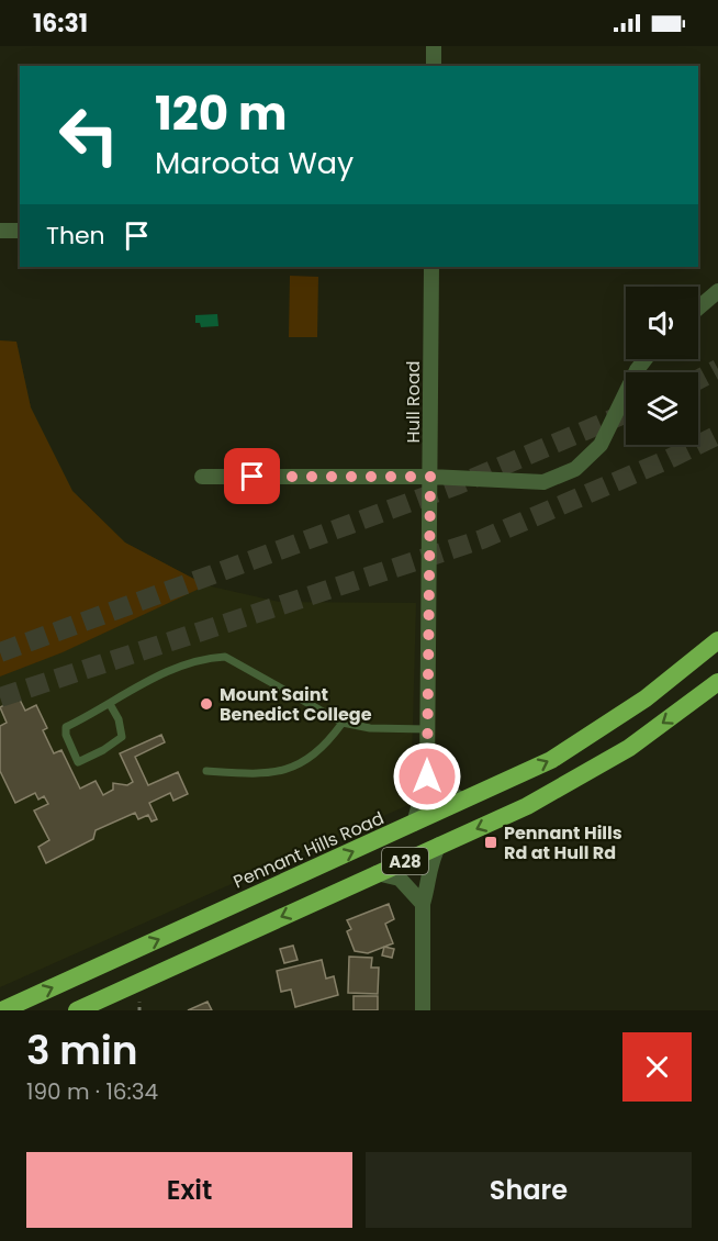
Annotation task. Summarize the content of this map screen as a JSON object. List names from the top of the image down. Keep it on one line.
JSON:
{"streets":{"highway":["Pennant Hills Road","A28"],"street":["Hull Road"]},"crossings":[["Hull Road","Pennant Hills Road"]],"places":{"other":["Mount Saint Benedict College"],"transit":["Pennant Hills Rd at Hull Rd"]},"page":{"status":"16:31","turn":["120 m","Maroota Way"],"then":"Then","heading":["3 min","190 m · 16:34"],"buttons":["Exit","Share"]}}
